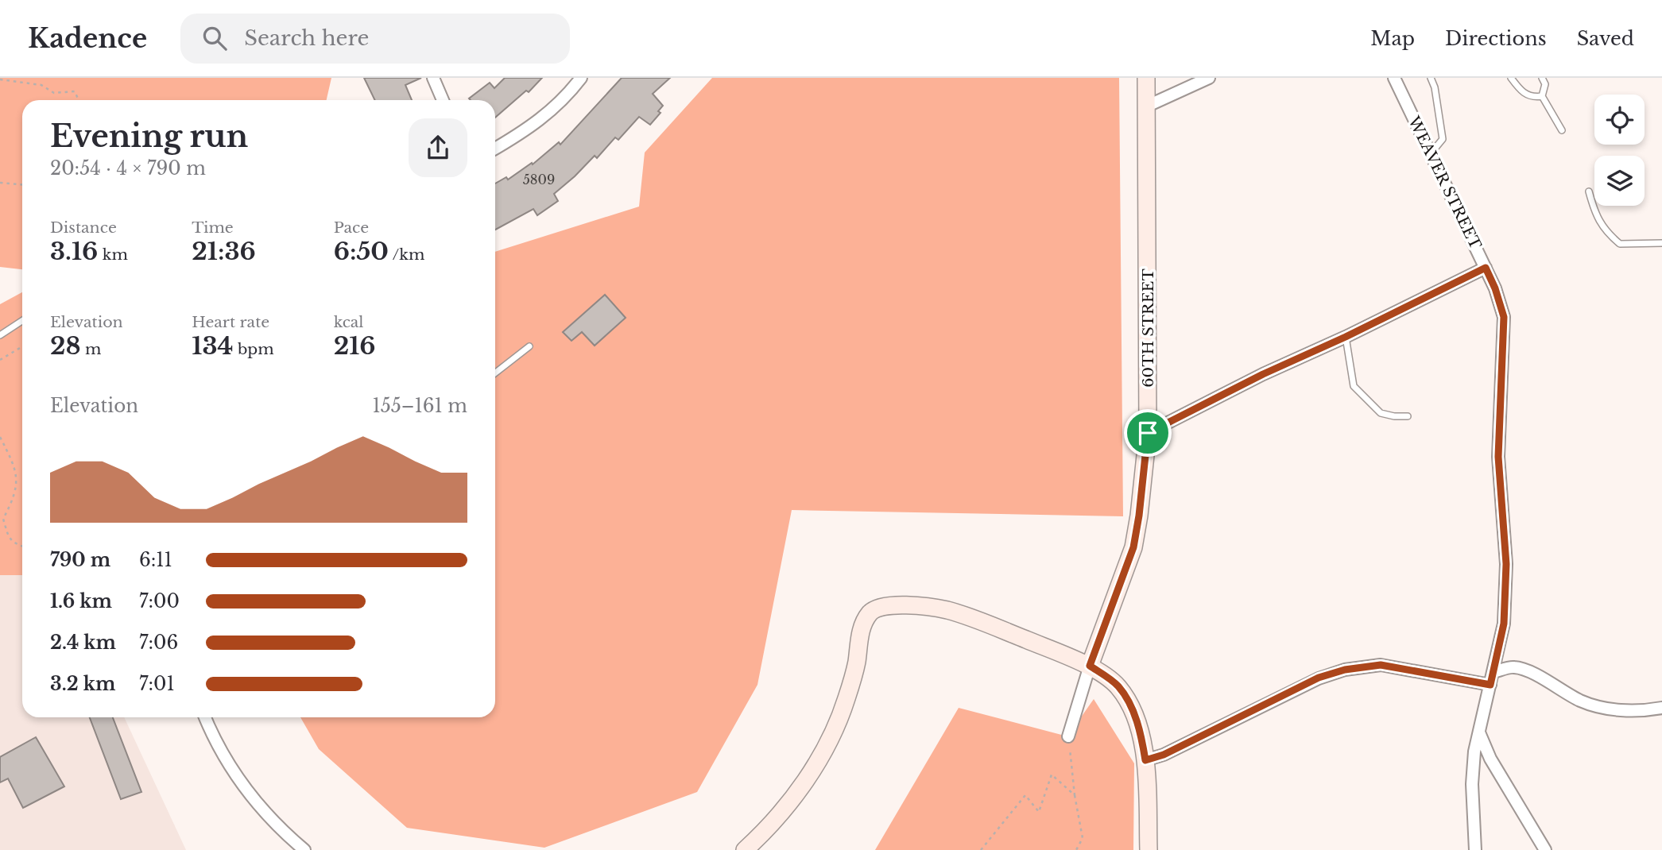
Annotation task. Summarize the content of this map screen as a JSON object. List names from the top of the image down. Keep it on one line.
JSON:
{"streets":{"street":["WEAVER STREET","60TH STREET"]},"house_numbers":["5809"],"page":{"header":"Kadence","search":"Search here","nav":["Map","Directions","Saved"],"heading":["Evening run","20:54 · 4 × 790 m"],"stats":[["Distance","3.16 km"],["Time","21:36"],["Pace","6:50 /km"],["Elevation","28 m"],["Heart rate","134 bpm"],["kcal","216"]],"chart":["Elevation","155–161 m"],"list":[{"name":"790 m","note":"6:11"},{"name":"1.6 km","note":"7:00"},{"name":"2.4 km","note":"7:06"},{"name":"3.2 km","note":"7:01"}]}}
